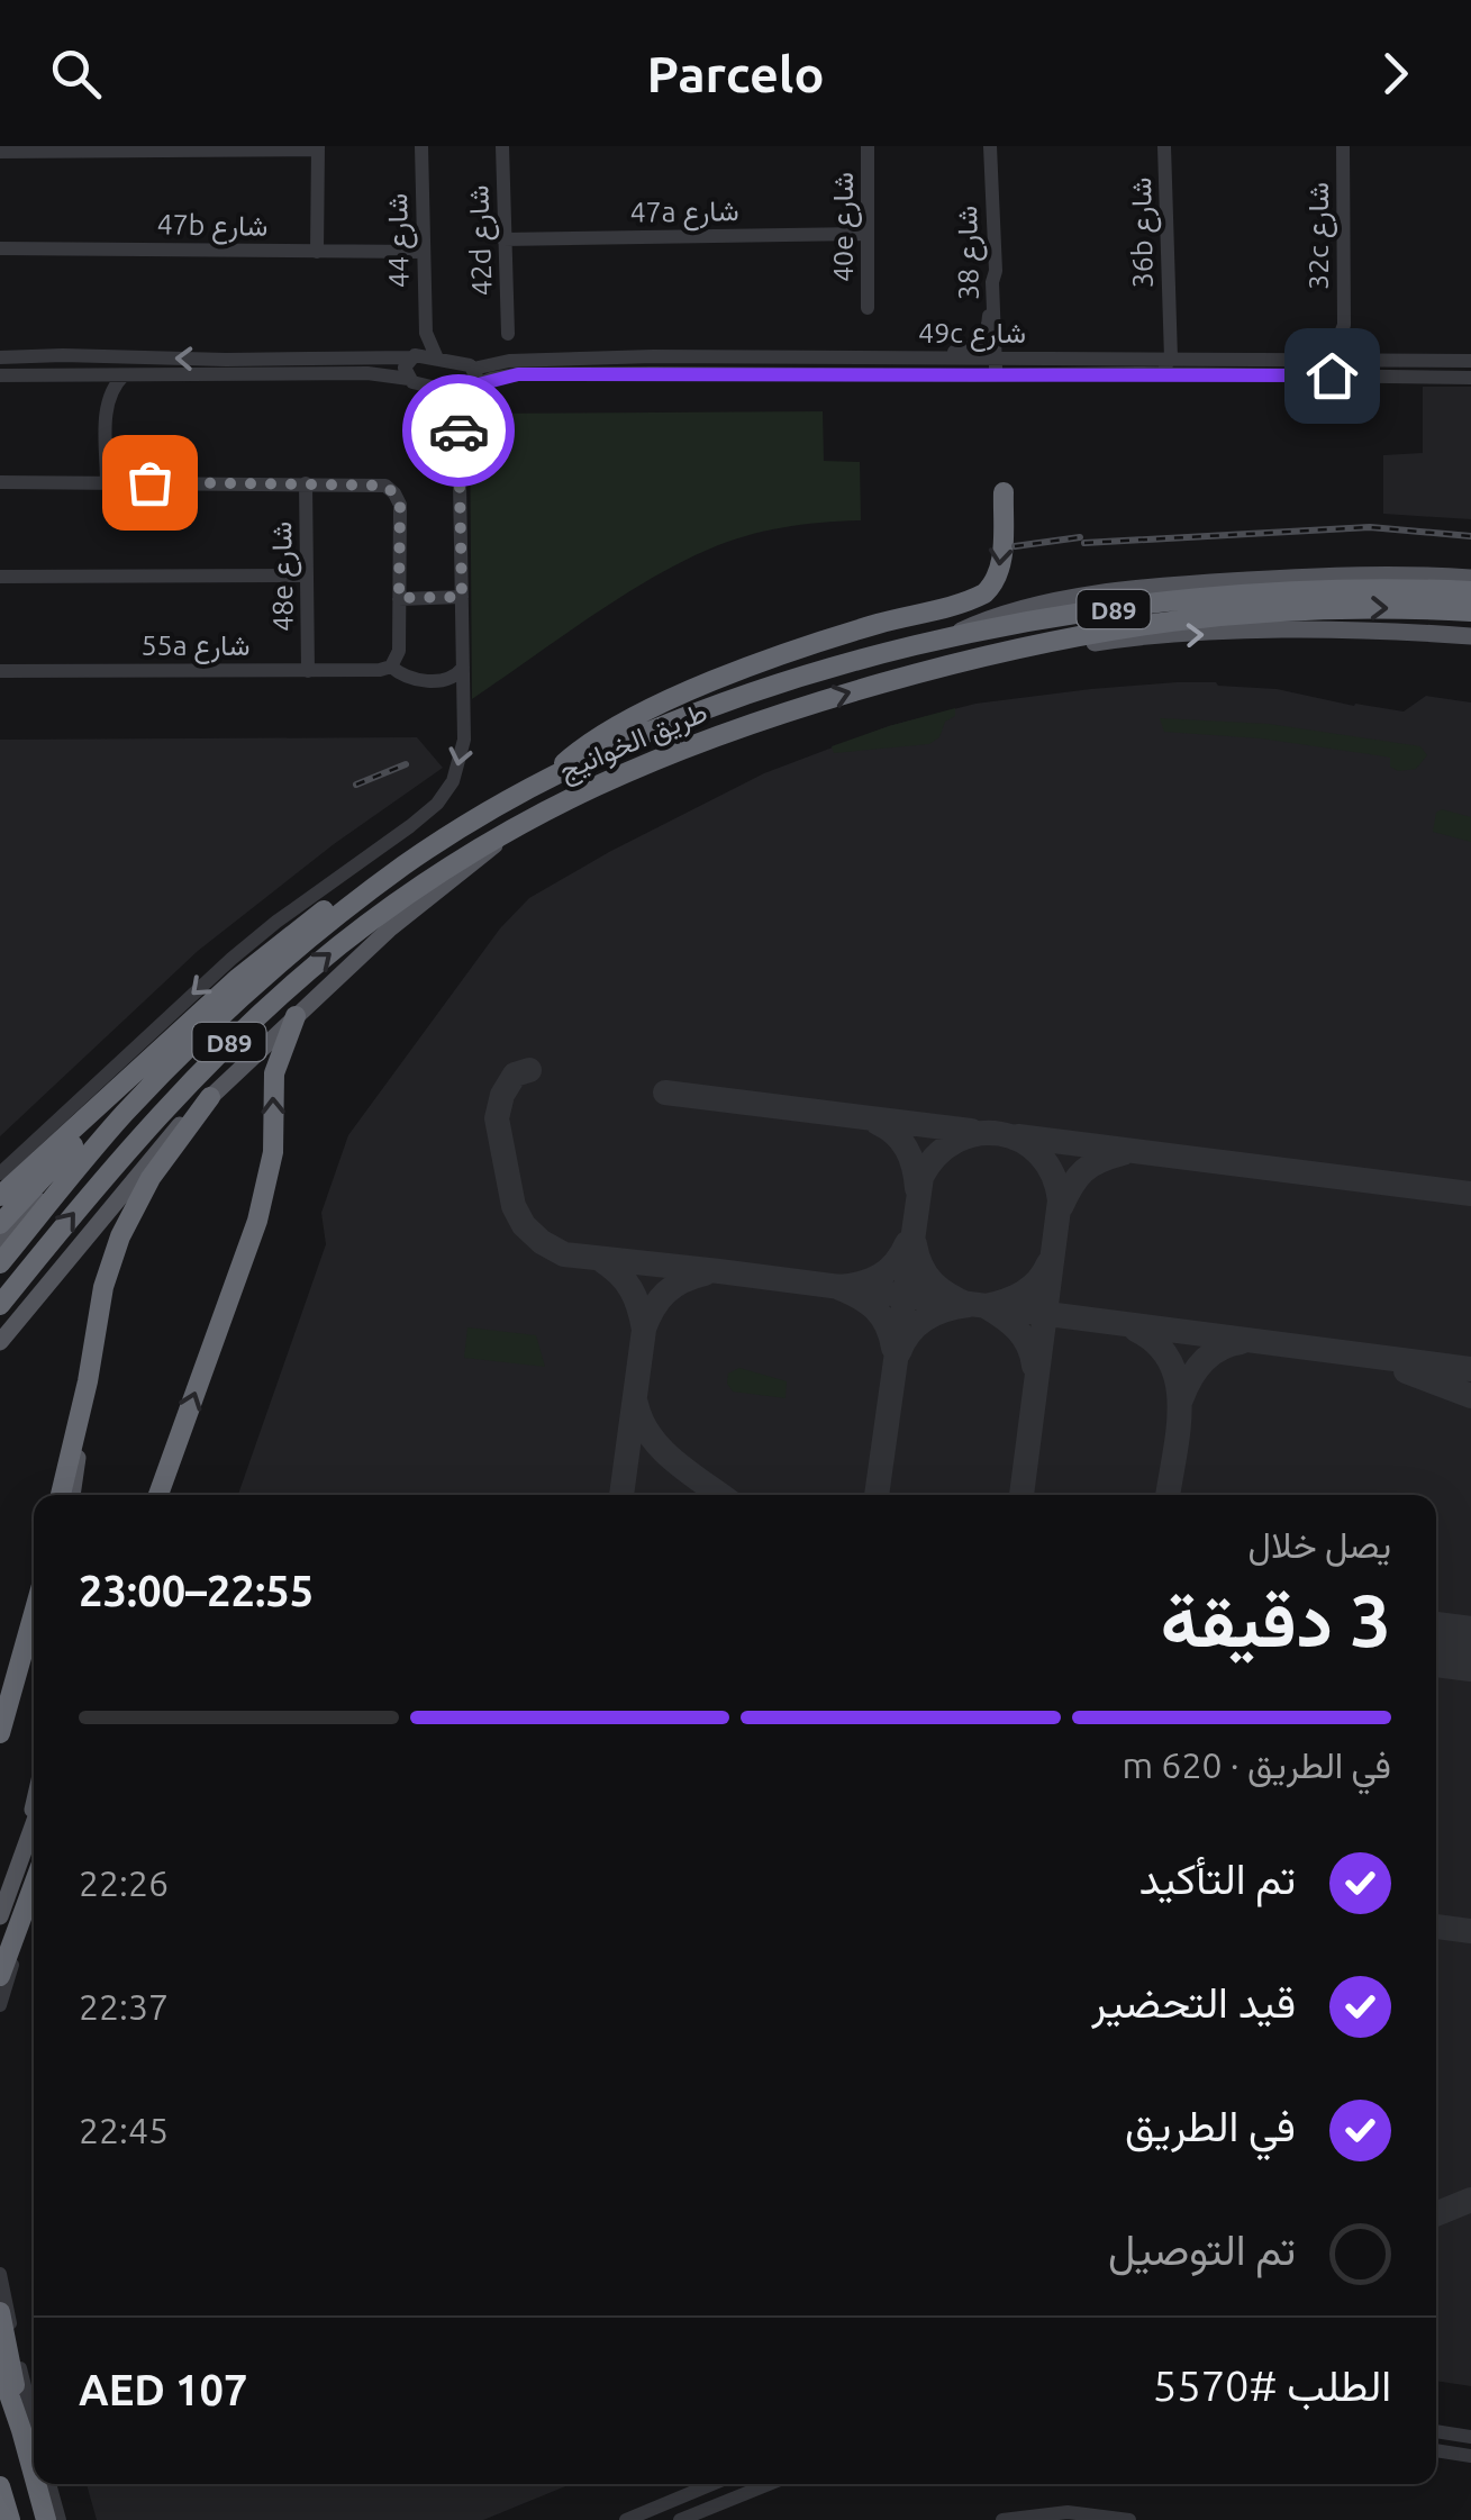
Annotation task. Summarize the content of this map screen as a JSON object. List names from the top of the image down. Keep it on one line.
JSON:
{"streets":{"highway":["D89","طريق الخوانيج"],"street":["47a شارع","47b شارع","40e شارع","36b شارع","32c شارع","شارع 44","42d شارع","شارع 38","49c شارع","48e شارع","55a شارع"]},"crossings":[["47a شارع","40e شارع"],["47a شارع","42d شارع"],["47b شارع","شارع 44"],["36b شارع","49c شارع"],["شارع 38","49c شارع"],["48e شارع","55a شارع"]],"page":{"header":"Parcelo","heading":["3 دقيقة","يصل خلال","22:55–23:00"],"panel":["الطلب #5570","AED 107"],"bar":"في الطريق · 620 m","list":[["تم التأكيد","22:26"],["قيد التحضير","22:37"],["في الطريق","22:45"],"تم التوصيل"]}}
